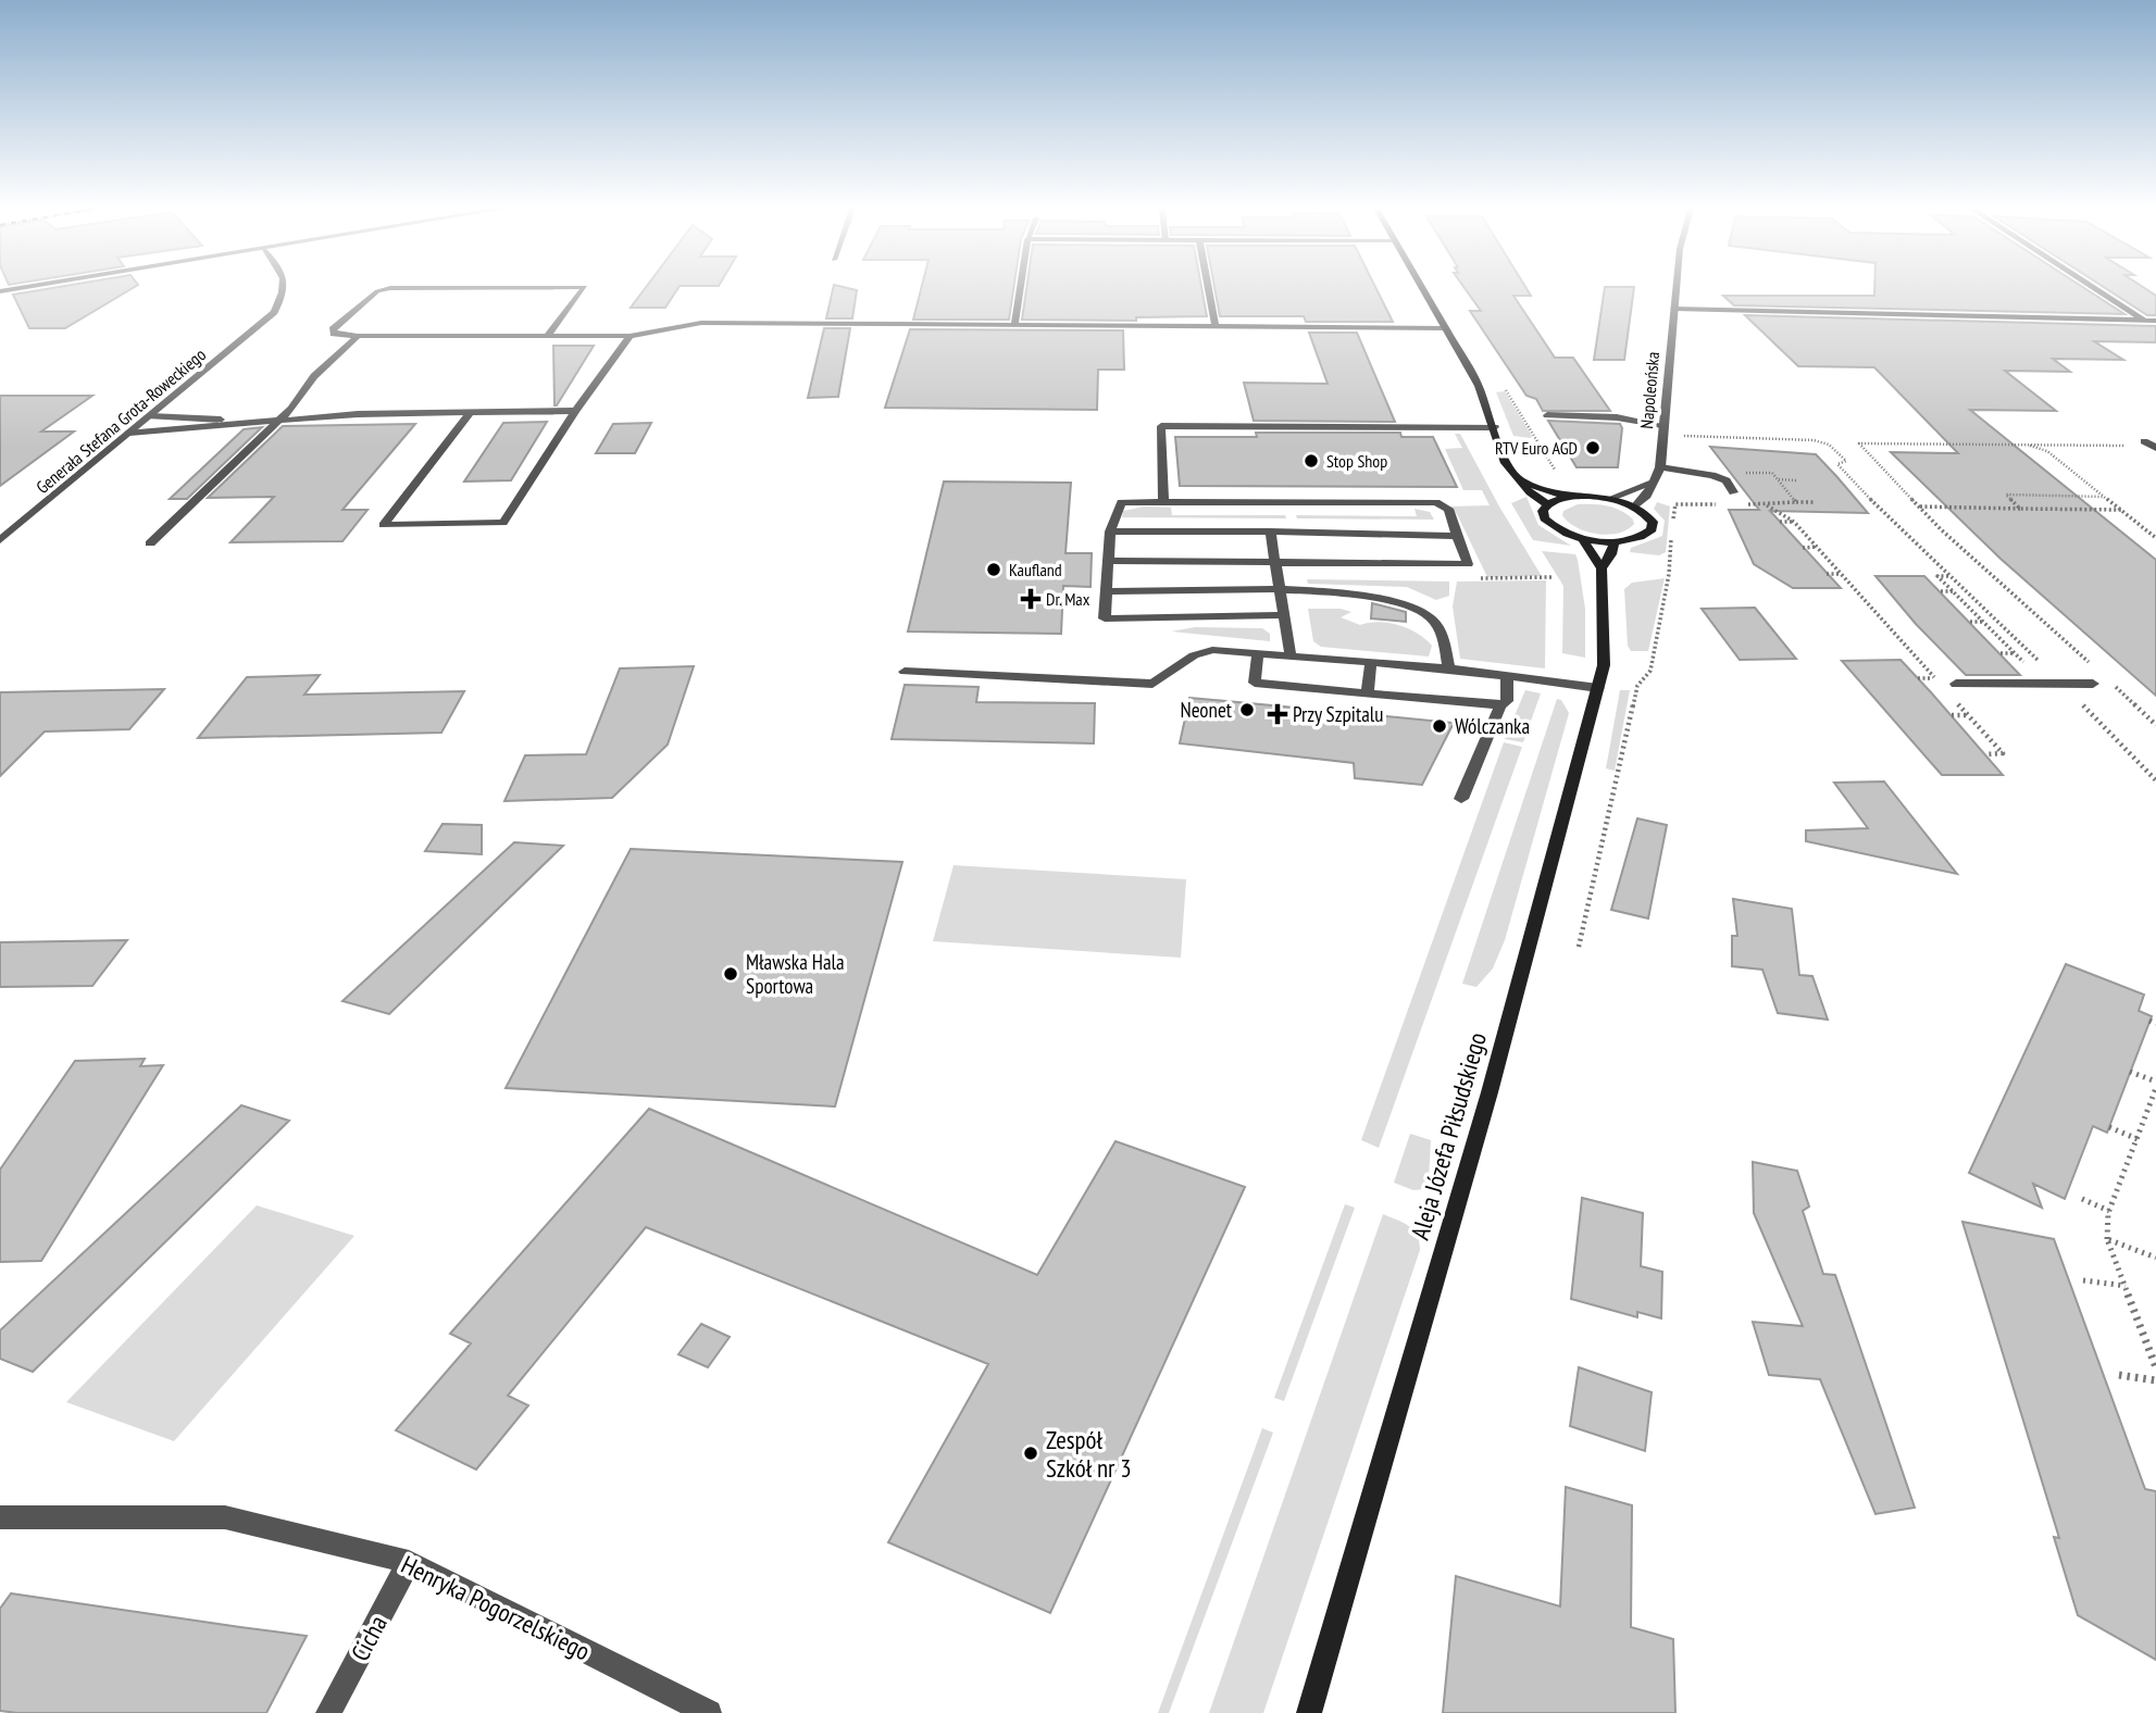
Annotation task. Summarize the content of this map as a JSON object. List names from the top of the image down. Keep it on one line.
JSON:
{"streets":{"main road":["Aleja Józefa Piłsudskiego"],"street":["Napoleońska","Generała Stefana Grota-Roweckiego","Henryka Pogorzelskiego","Cicha"]},"crossings":[["Henryka Pogorzelskiego","Cicha"]],"places":{"other":["RTV Euro AGD","Stop Shop","Kaufland","Neonet","Wólczanka","Mławska Hala Sportowa","Zespół Szkół nr 3"],"health":["Dr. Max","Przy Szpitalu"]}}
